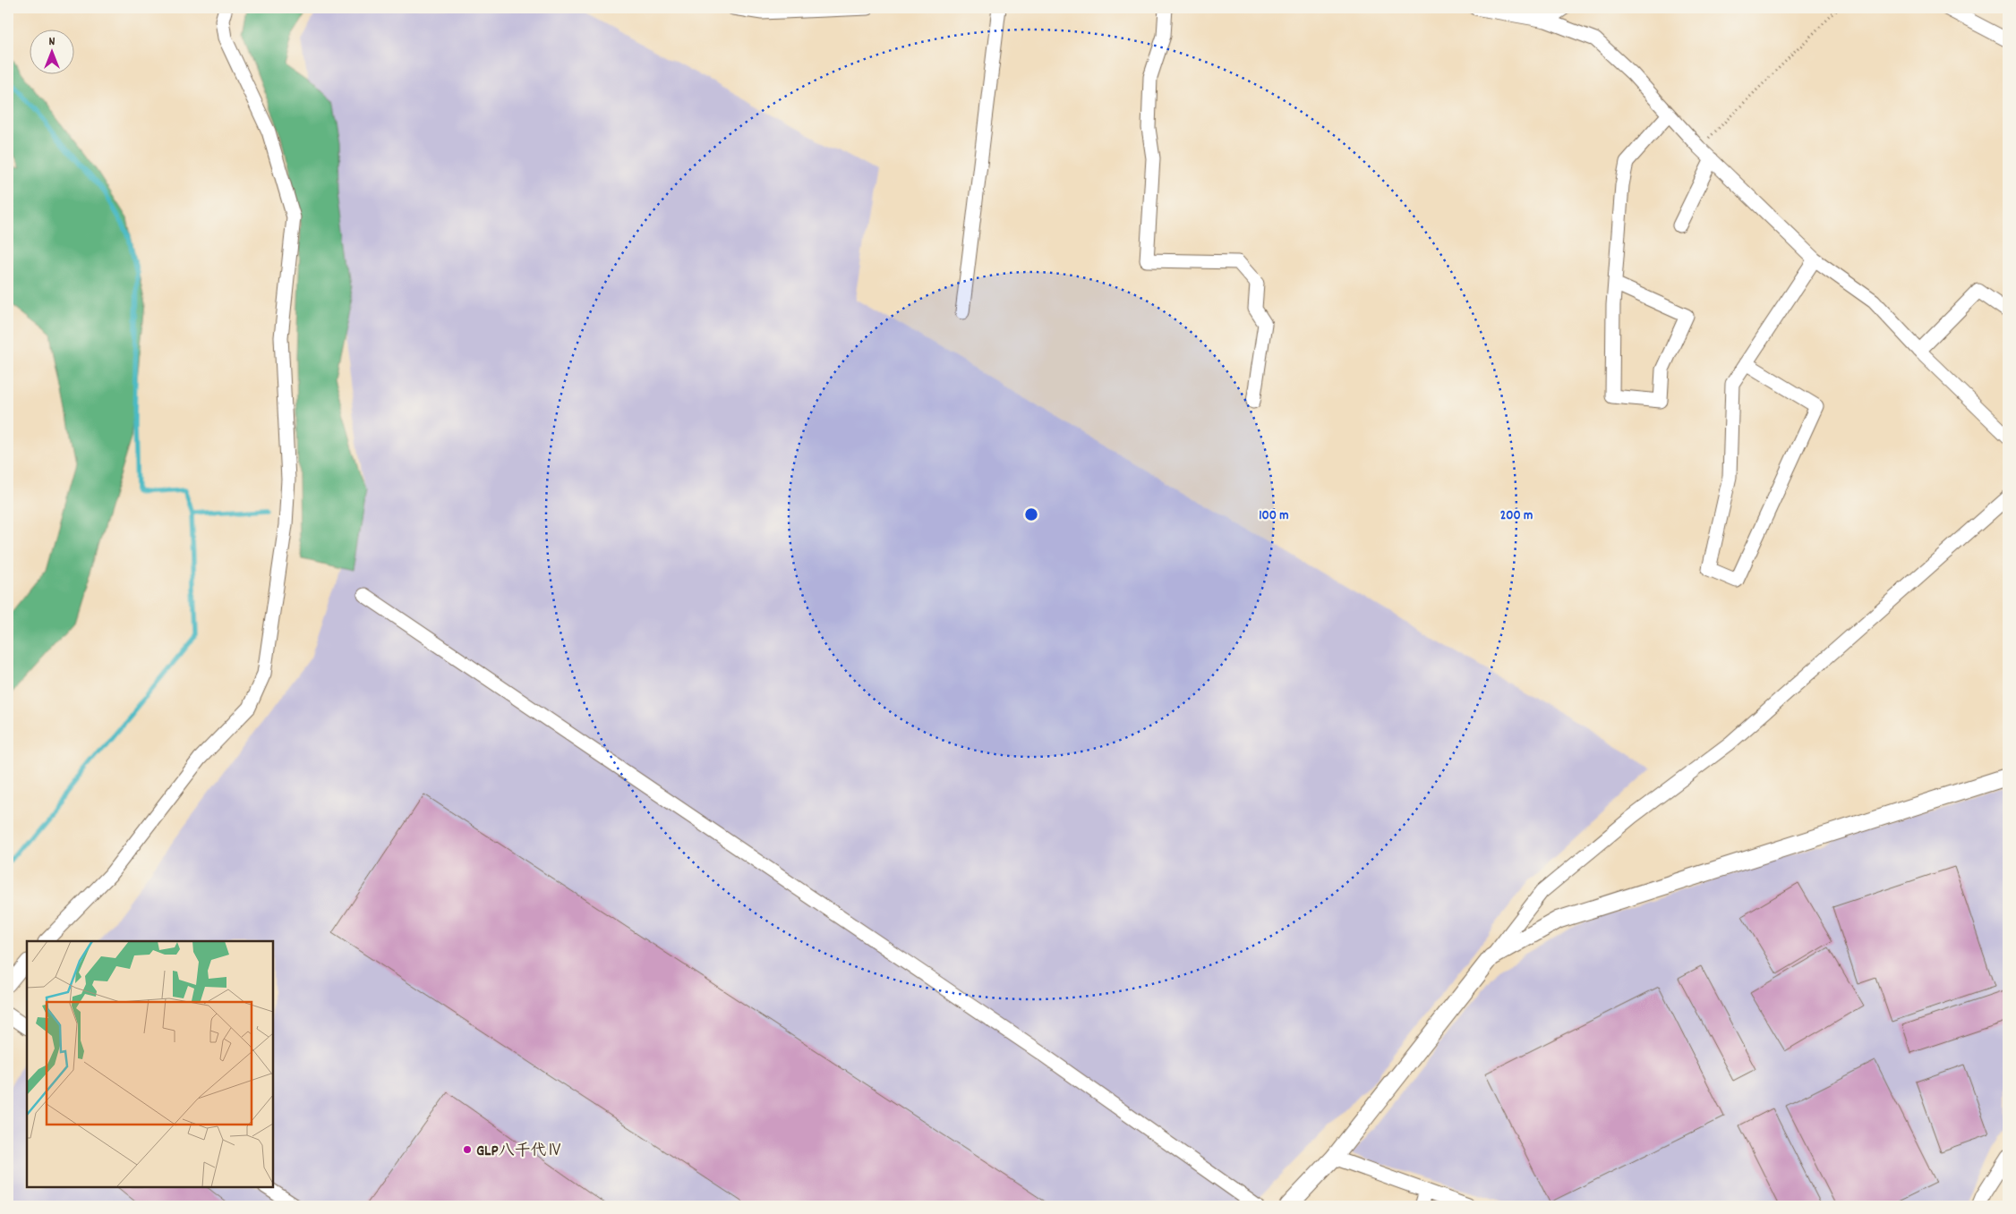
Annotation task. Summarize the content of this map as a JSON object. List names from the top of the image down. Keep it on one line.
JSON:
{"places":["GLP八千代Ⅳ"],"north":"top","rings":["100 m","200 m"]}
